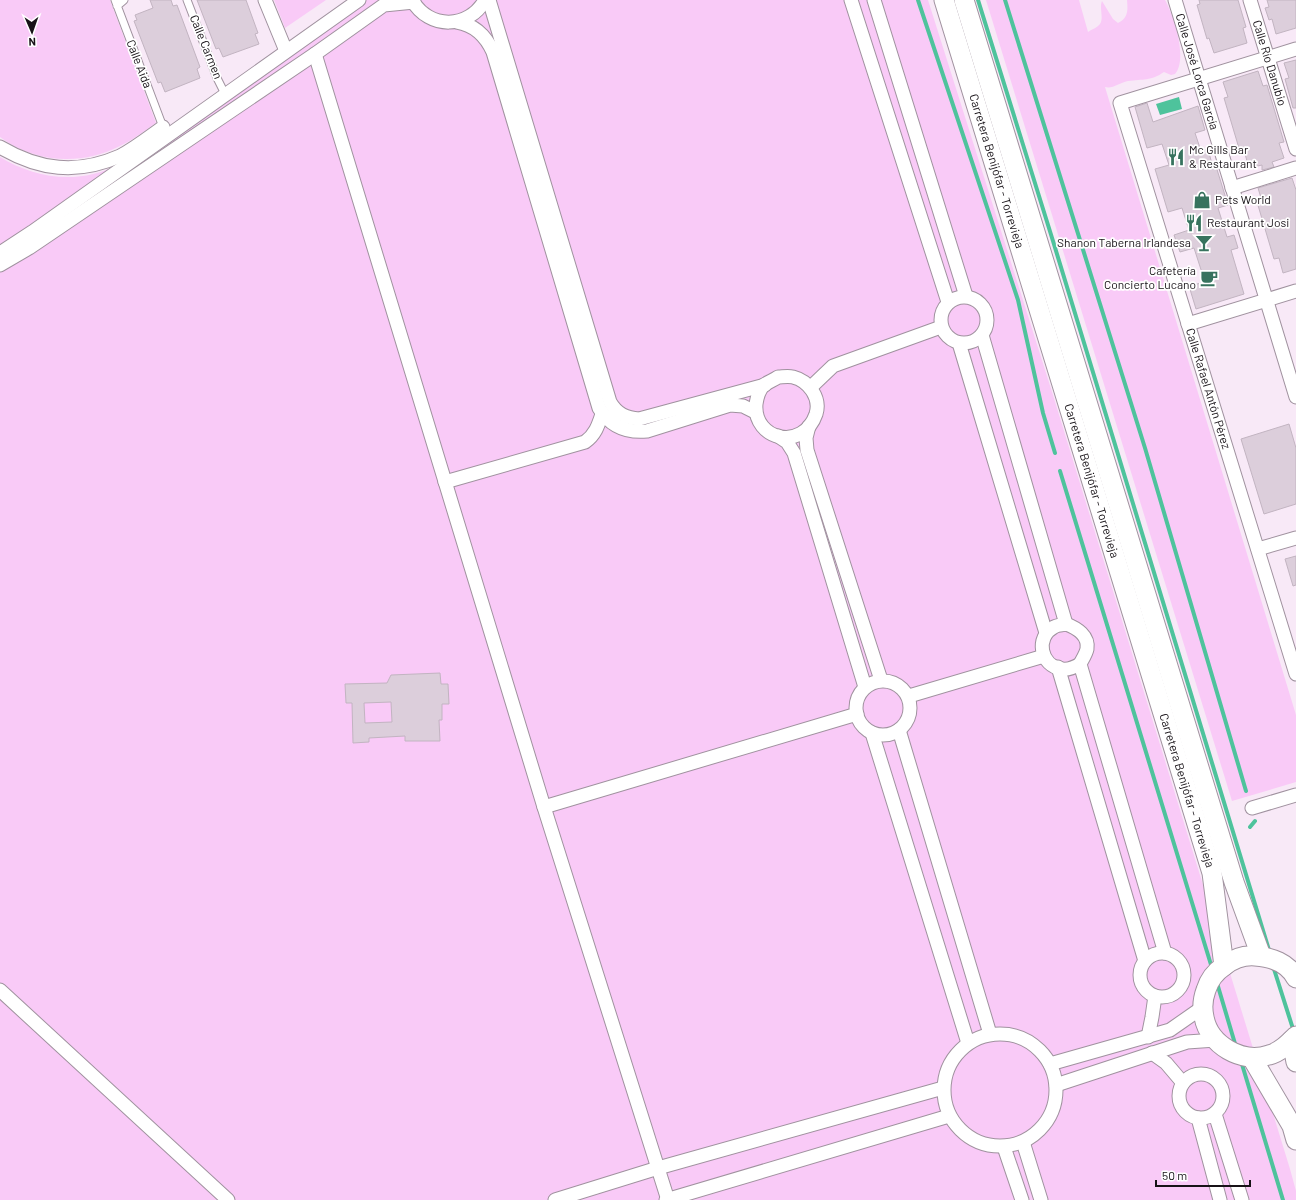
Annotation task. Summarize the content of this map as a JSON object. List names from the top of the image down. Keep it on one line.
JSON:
{"streets":{"main road":["Carretera Benijófar - Torrevieja"],"street":["Calle Río Danubio","Calle José Lorca García","Calle Rafael Antón Pérez"],"lane":["Calle Carmen","Calle Aida"]},"crossings":[["Calle José Lorca García","Calle Rafael Antón Pérez"]],"places":{"restaurant":["Mc Gills Bar & Restaurant","Restaurant Josi"],"shop":["Pets World"],"bar":["Shanon Taberna Irlandesa"],"cafe":["Cafetería Concierto Lucano"]},"scale_bar":"50 m","north":"bottom"}
